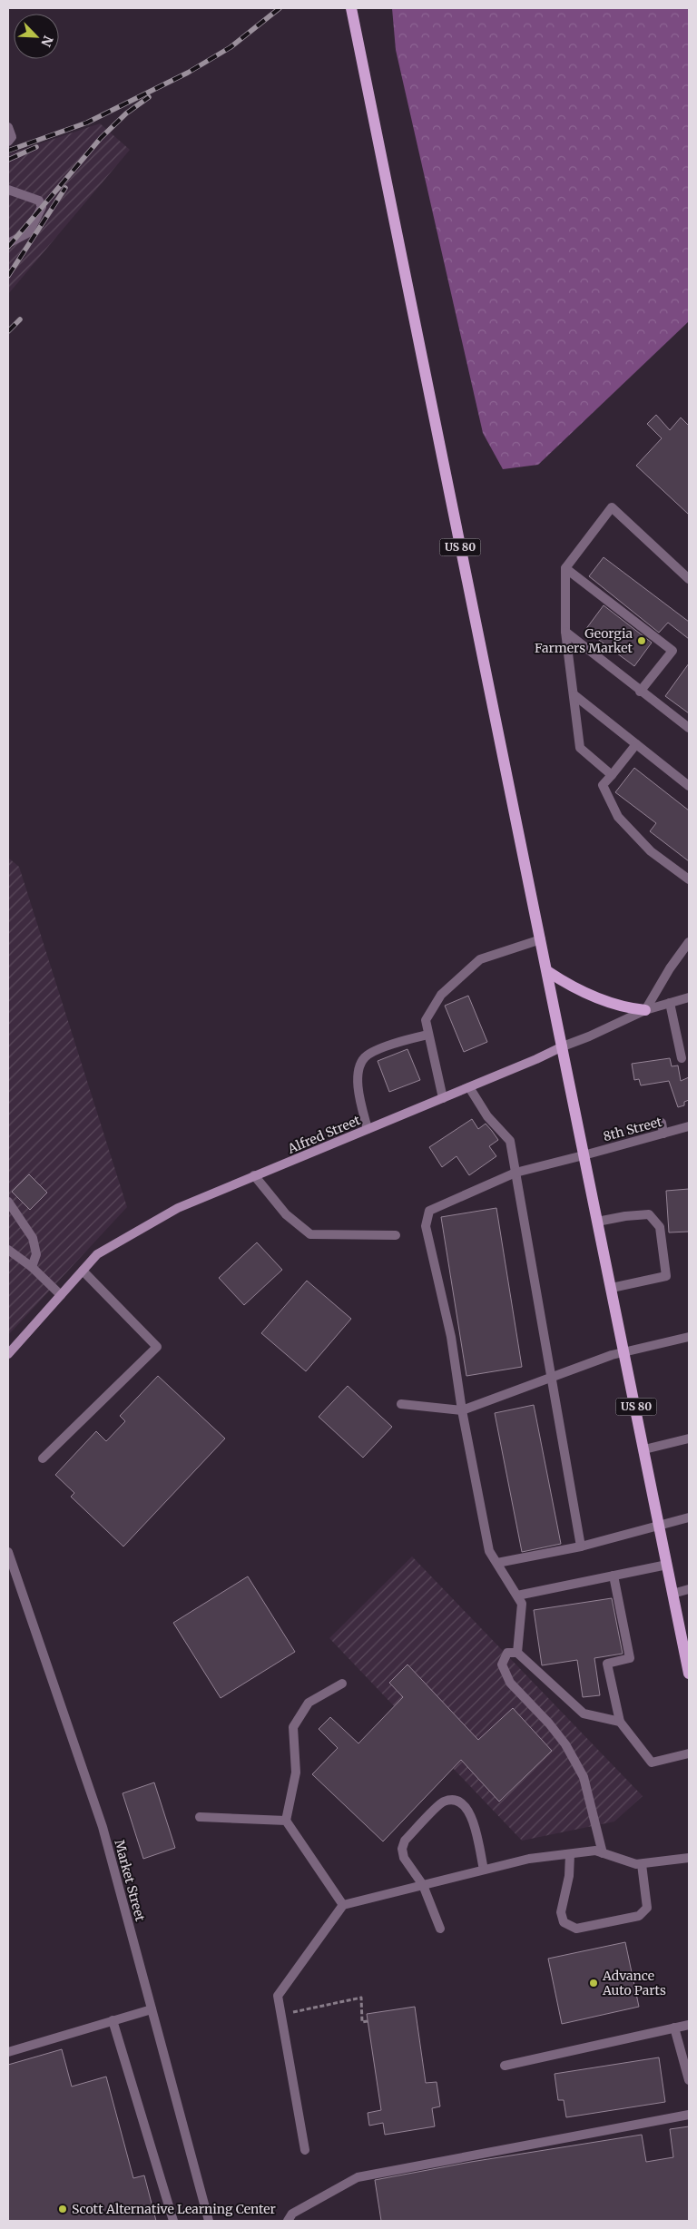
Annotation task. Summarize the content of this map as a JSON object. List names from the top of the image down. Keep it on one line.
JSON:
{"streets":{"main road":["US 80","Alfred Street"],"street":["8th Street","Market Street"]},"crossings":[["US 80","8th Street"],["US 80","Alfred Street"]],"places":["Georgia Farmers Market","Advance Auto Parts","Scott Alternative Learning Center"],"north":"bottom right"}
